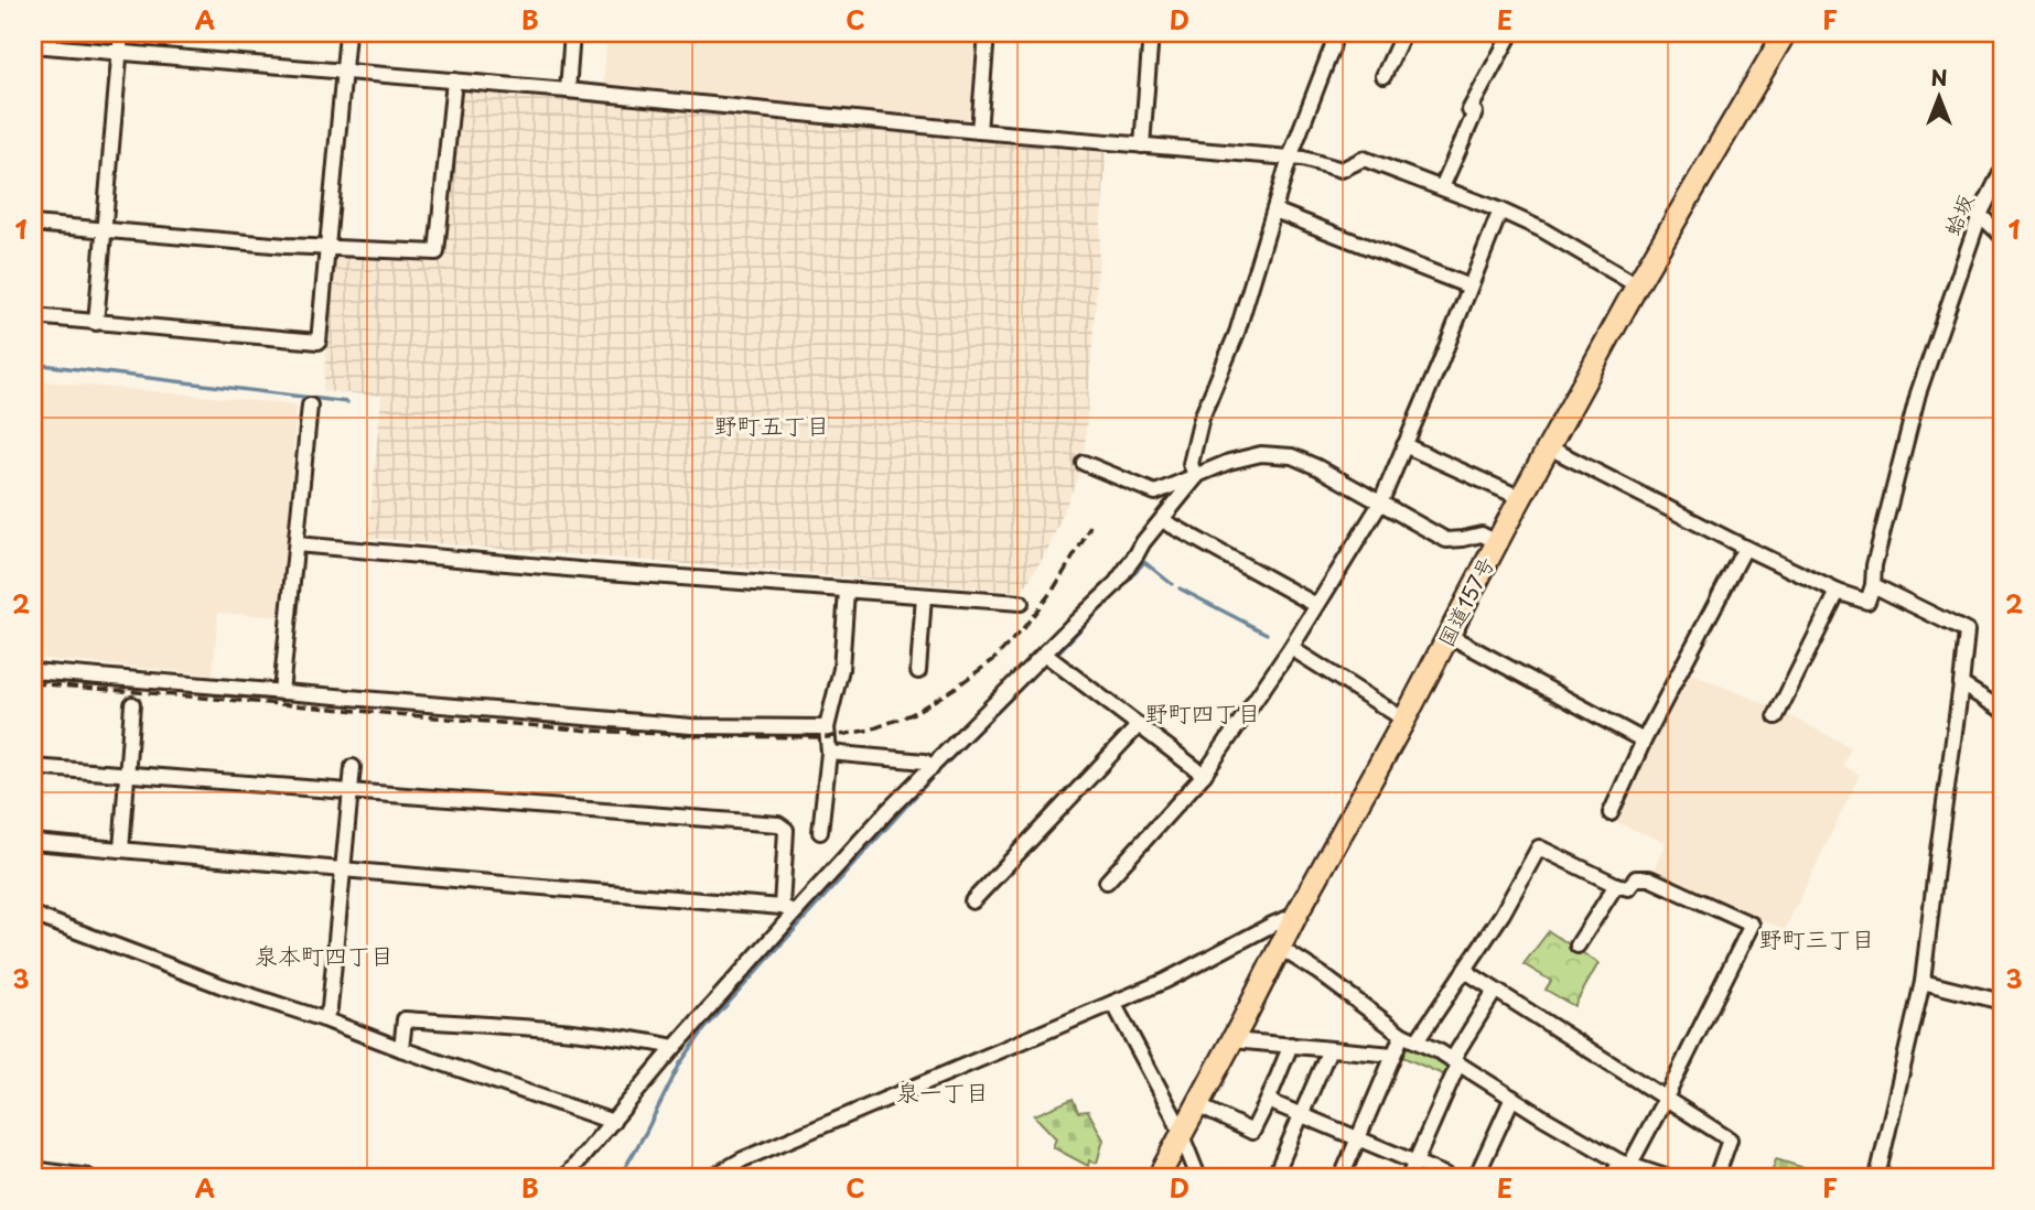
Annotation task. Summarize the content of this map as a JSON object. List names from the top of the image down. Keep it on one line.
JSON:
{"streets":{"highway":["国道157号"],"street":["蛤坂"]},"districts":["野町五丁目","野町四丁目","野町三丁目","泉本町四丁目","泉一丁目"],"north":"top","grid":{"columns":["A","B","C","D","E","F"],"rows":["1","2","3"]}}
